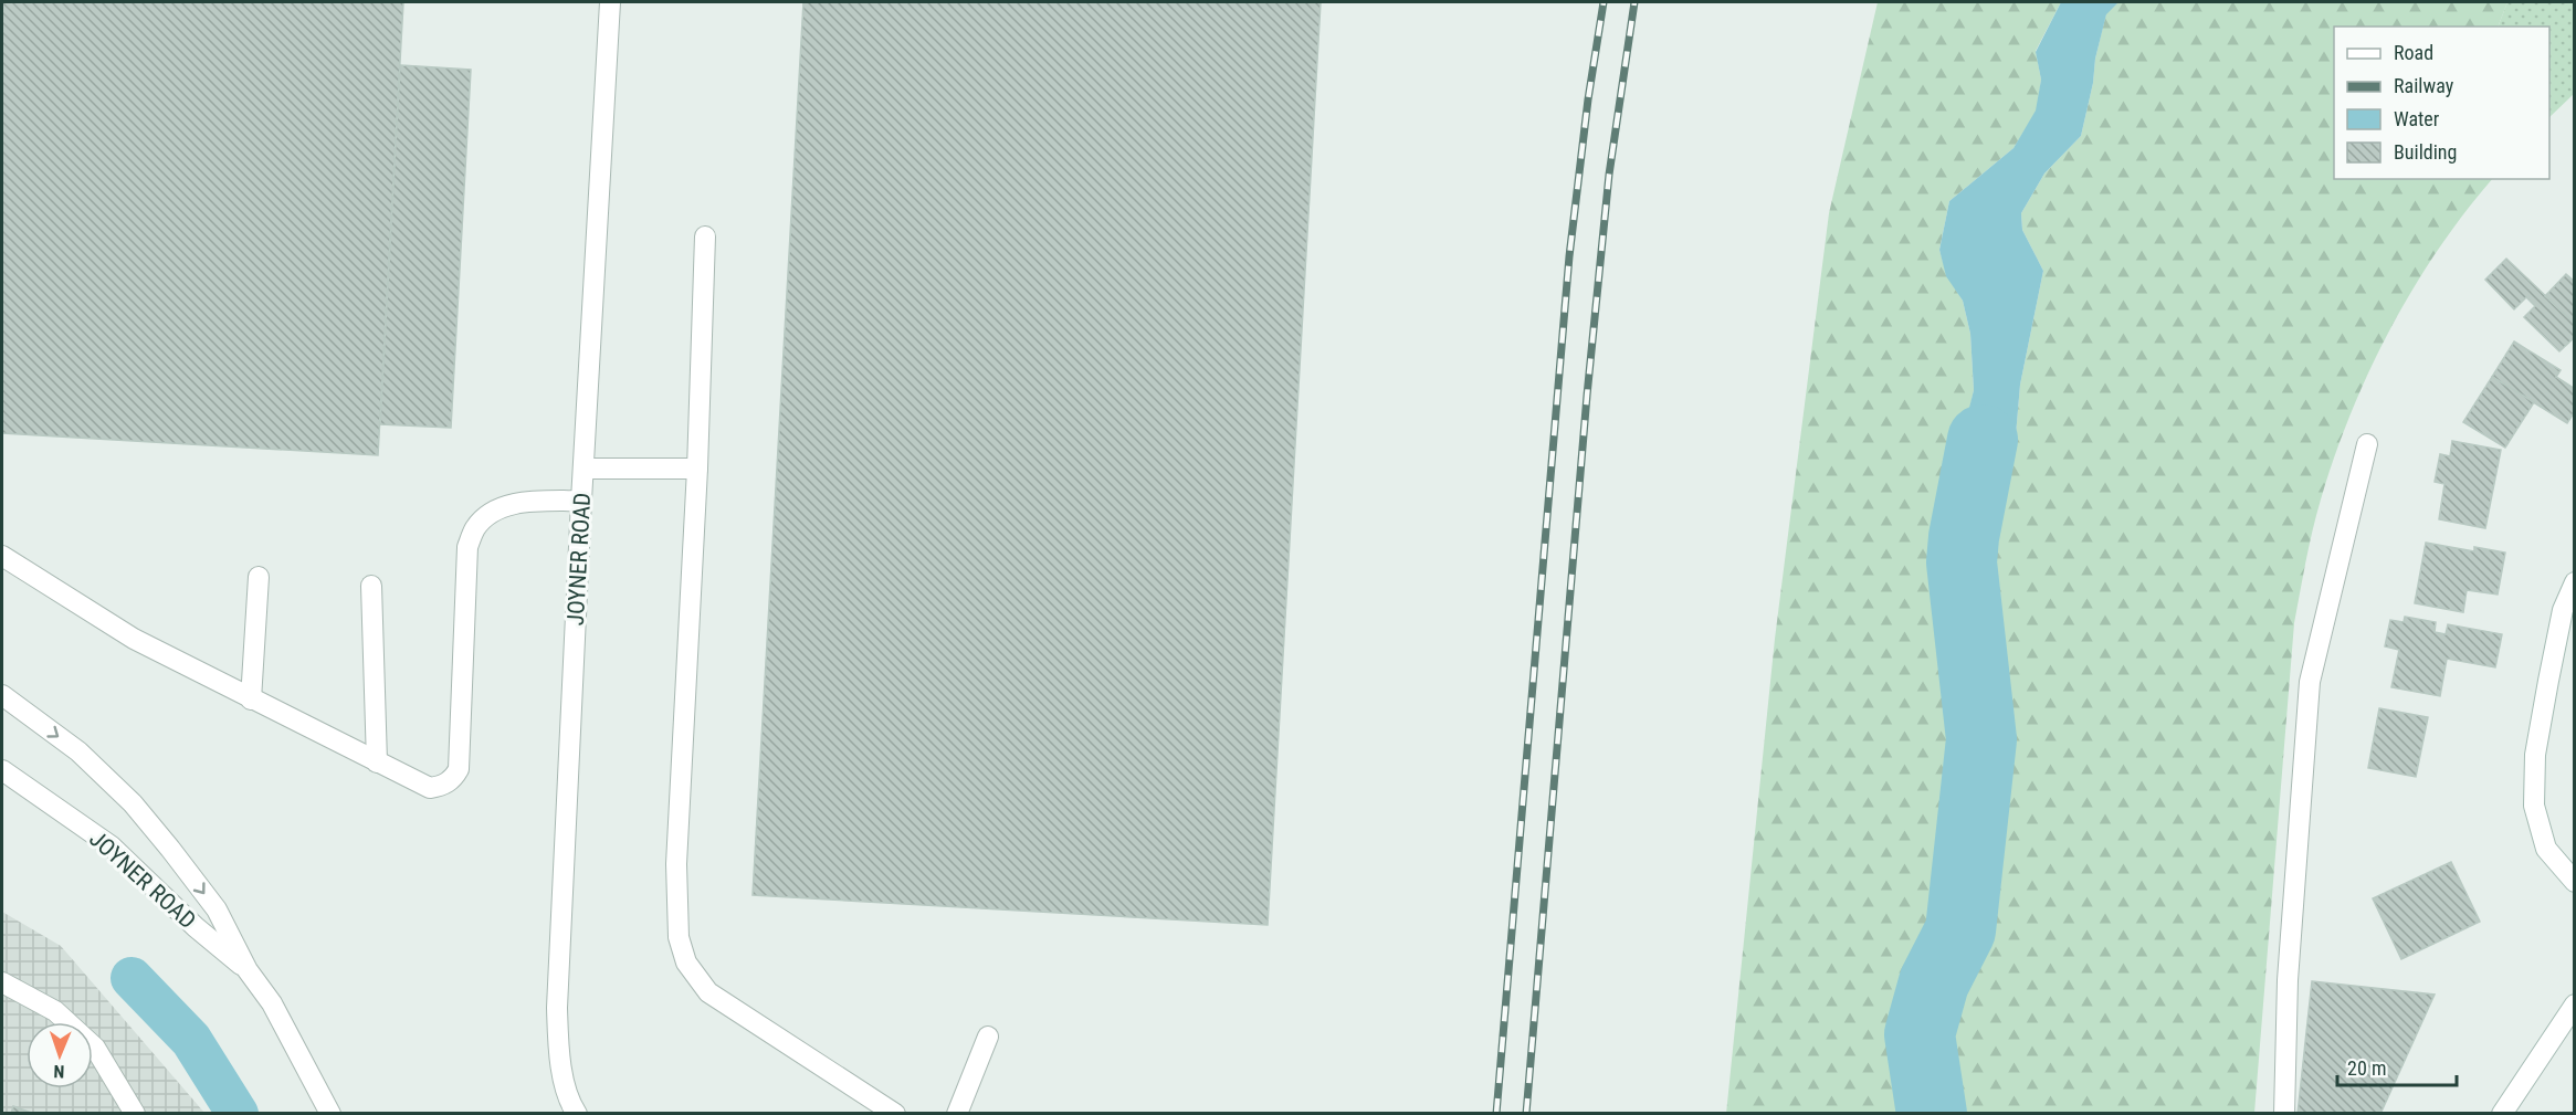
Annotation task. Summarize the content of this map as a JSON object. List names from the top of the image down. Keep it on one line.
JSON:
{"streets":{"street":["JOYNER ROAD"]},"legend":["Road","Railway","Water","Building"],"scale_bar":"20 m","north":"bottom"}
